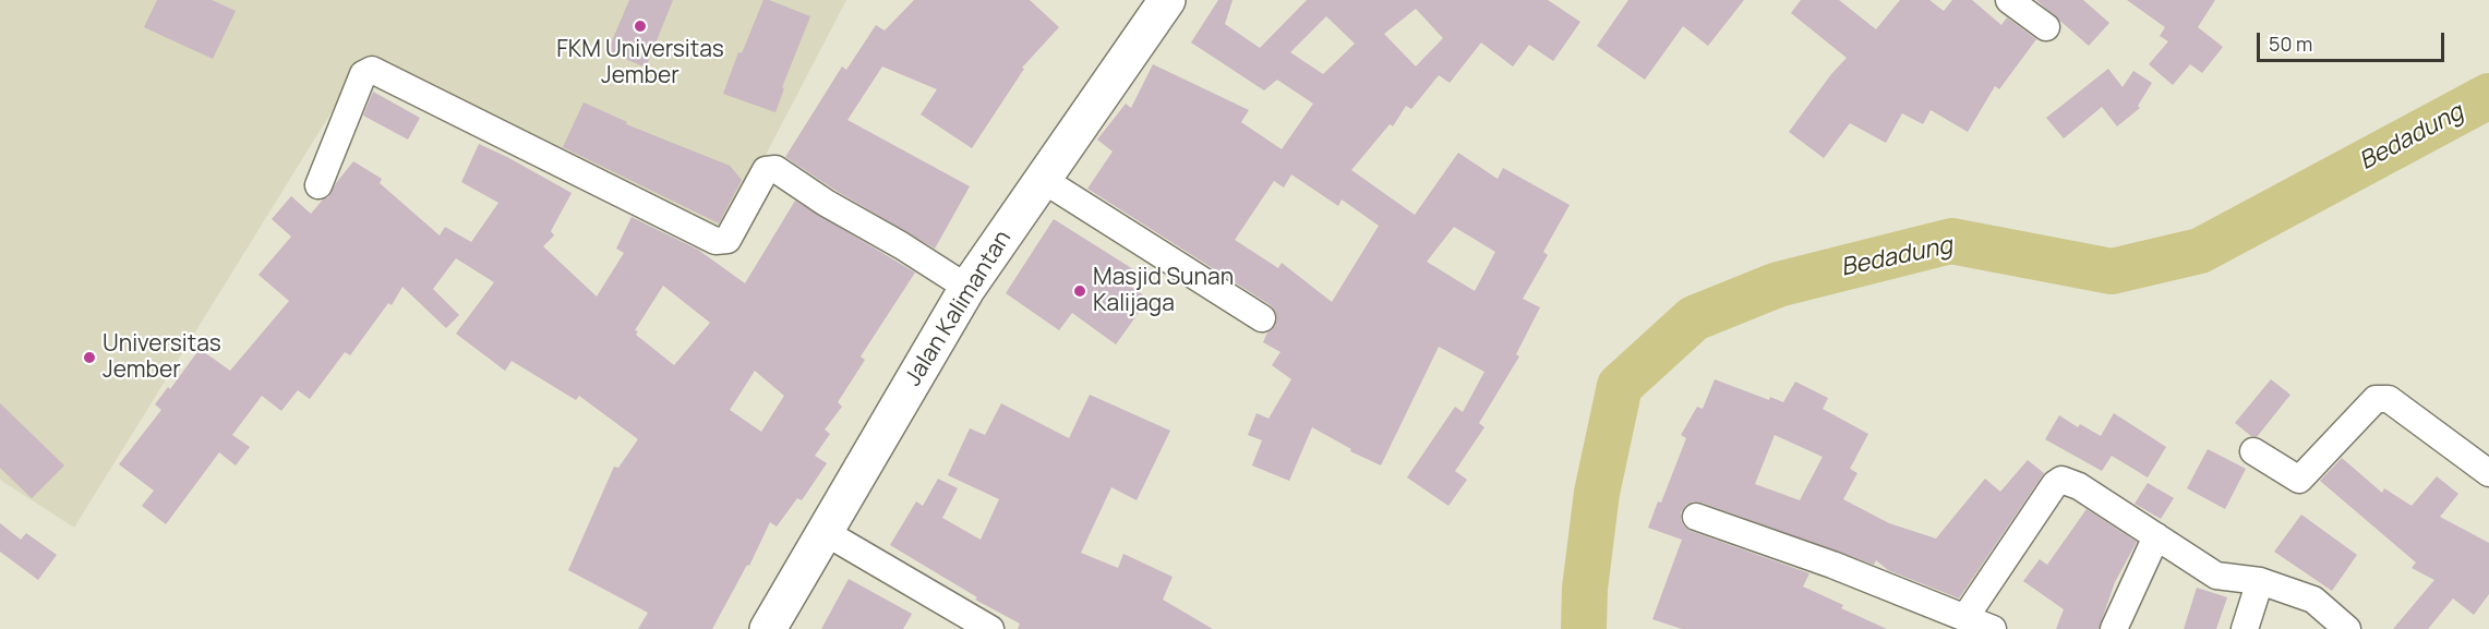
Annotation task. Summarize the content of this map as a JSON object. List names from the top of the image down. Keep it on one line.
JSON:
{"streets":{"main road":["Jalan Kalimantan"]},"water":["Bedadung"],"places":["FKM Universitas Jember","Masjid Sunan Kalijaga","Universitas Jember"],"scale_bar":"50 m"}
